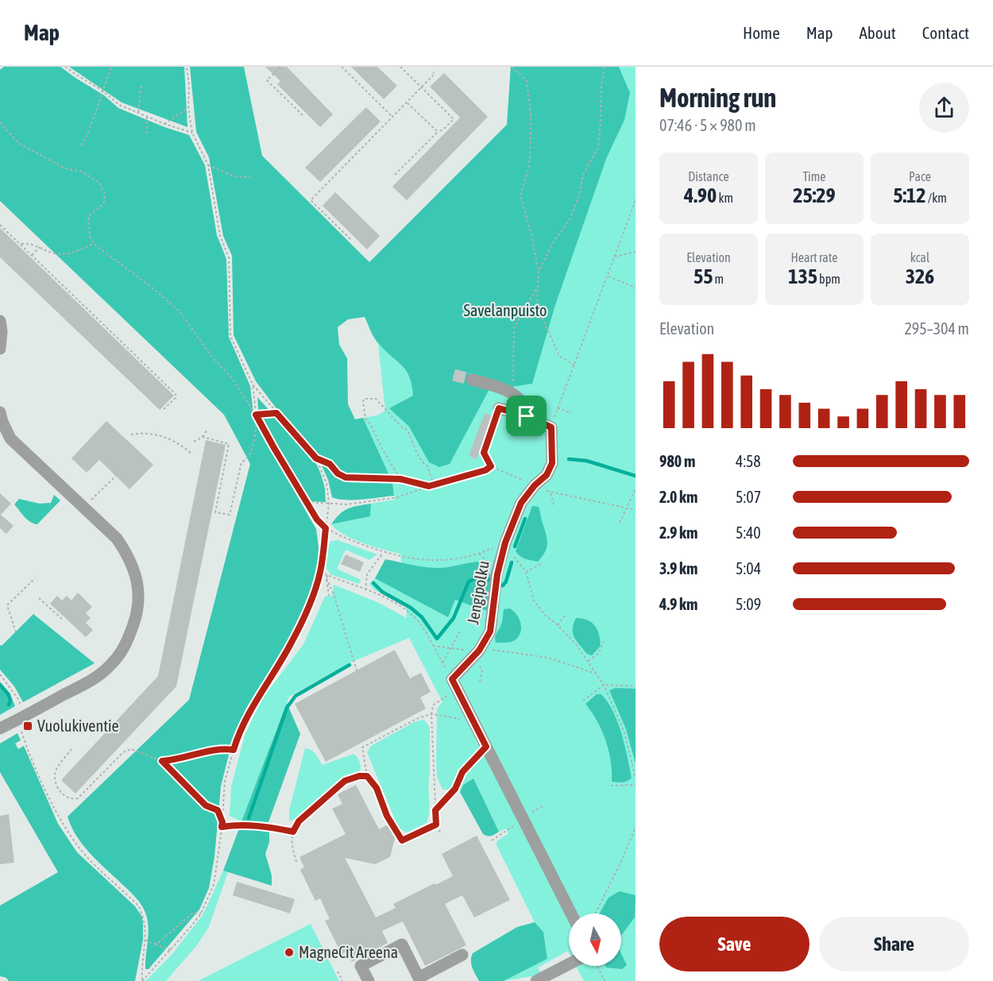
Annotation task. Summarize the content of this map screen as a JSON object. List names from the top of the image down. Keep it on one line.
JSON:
{"streets":{"street":["Jengipolku"]},"parks":["Savelanpuisto"],"places":{"transit":["Vuolukiventie"],"other":["MagneCit Areena"]},"north":"bottom","page":{"header":"Map","nav":["Home","Map","About","Contact"],"heading":["Morning run","07:46 · 5 × 980 m"],"stats":[["Distance","4.90 km"],["Time","25:29"],["Pace","5:12 /km"],["Elevation","55 m"],["Heart rate","135 bpm"],["kcal","326"]],"chart":["Elevation","295–304 m"],"list":[{"name":"980 m","note":"4:58"},{"name":"2.0 km","note":"5:07"},{"name":"2.9 km","note":"5:40"},{"name":"3.9 km","note":"5:04"},{"name":"4.9 km","note":"5:09"}],"buttons":["Save","Share"]}}
